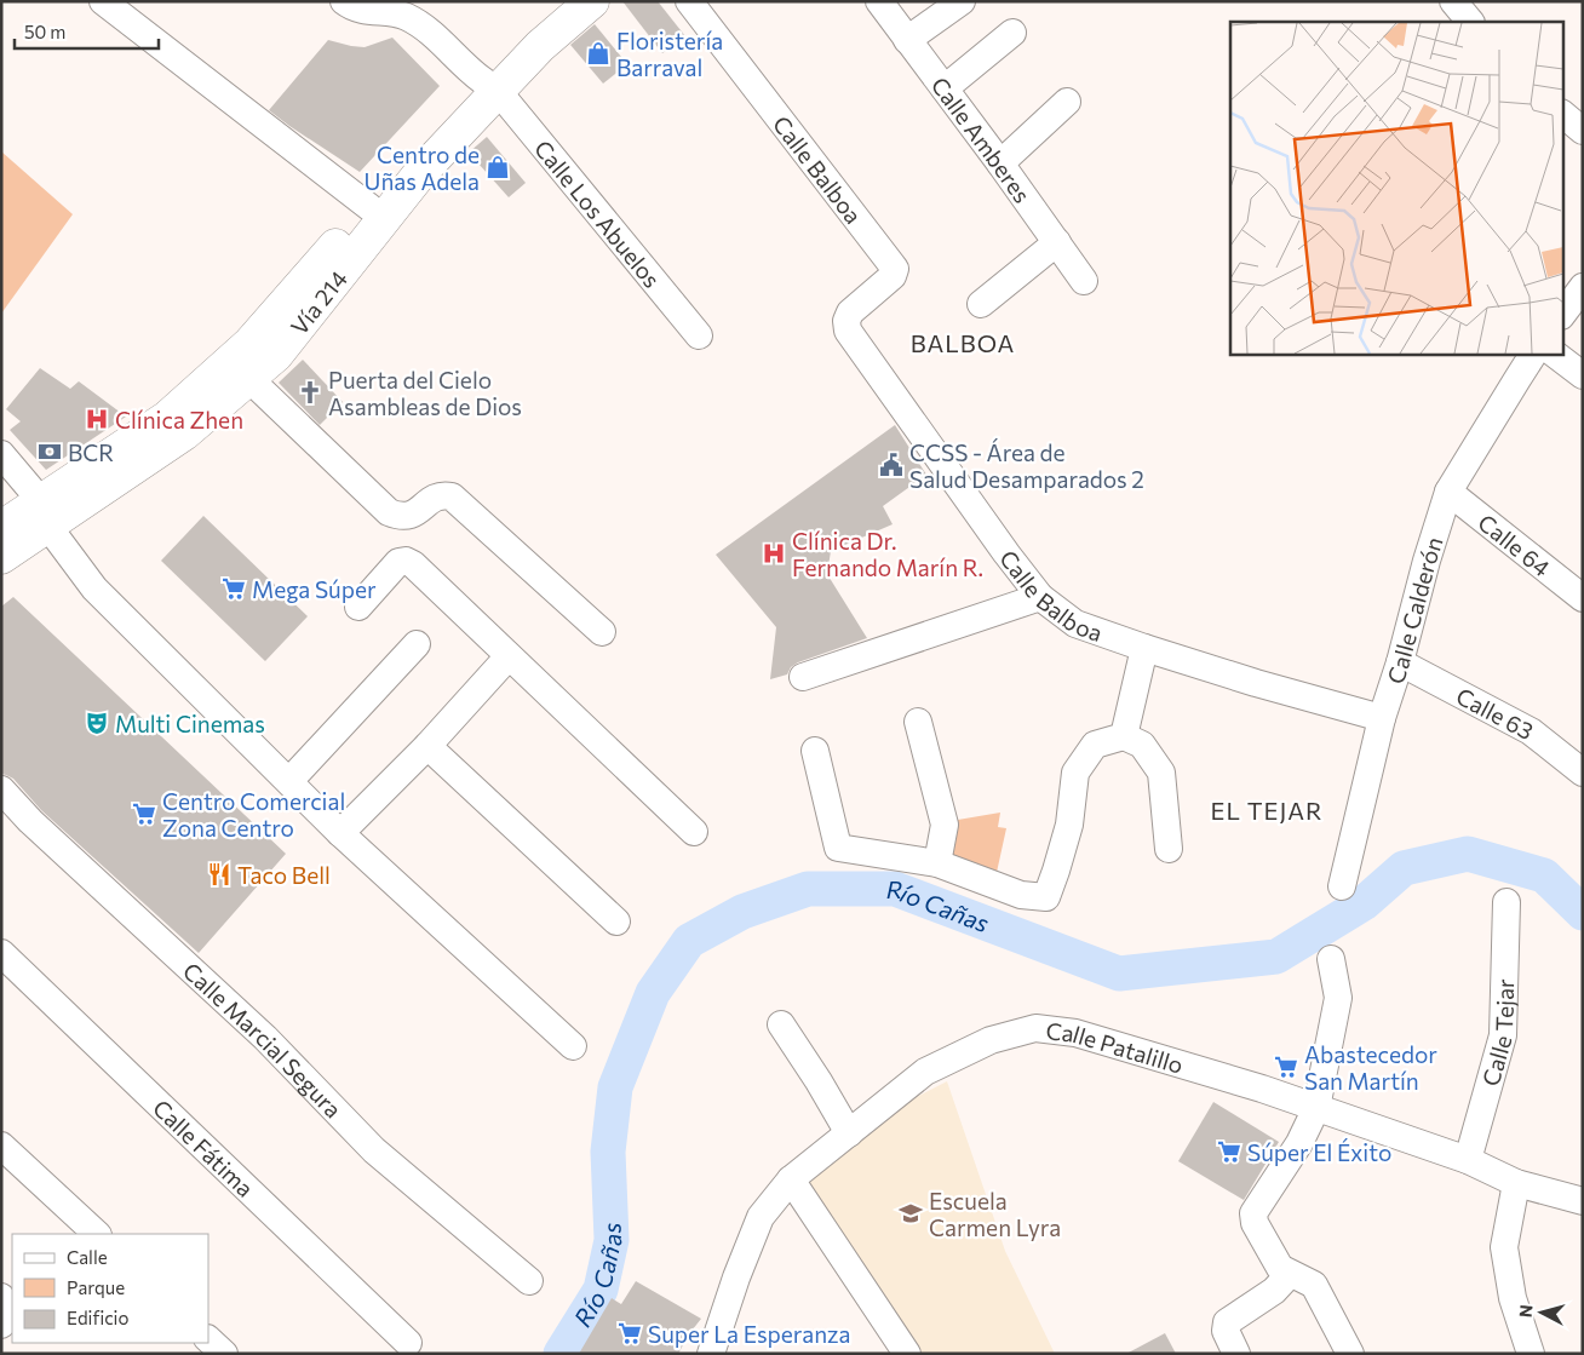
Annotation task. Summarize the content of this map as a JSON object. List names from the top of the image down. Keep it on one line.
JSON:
{"streets":{"main road":["Vía 214"],"street":["Calle Amberes","Calle Balboa","Calle Los Abuelos","Calle 64","Calle Calderón","Calle 63","Calle Tejar","Calle Marcial Segura","Calle Patalillo","Calle Fátima"]},"crossings":[["Calle Balboa","Calle Calderón"],["Calle Los Abuelos","Vía 214"],["Calle 64","Calle Calderón"],["Calle Calderón","Calle 63"],["Calle Tejar","Calle Patalillo"]],"districts":["BALBOA","EL TEJAR"],"water":["Río Cañas"],"places":{"shop":["Floristería Barraval","Centro de Uñas Adela"],"church":["Puerta del Cielo Asambleas de Dios"],"hospital":["Clínica Zhen","Clínica Dr. Fernando Marín R."],"bank":["BCR"],"public building":["CCSS - Área de Salud Desamparados 2"],"supermarket":["Mega Súper","Centro Comercial Zona Centro","Abastecedor San Martín","Súper El Éxito","Super La Esperanza"],"theatre":["Multi Cinemas"],"restaurant":["Taco Bell"],"school or university":["Escuela Carmen Lyra"]},"legend":["Calle","Parque","Edificio"],"scale_bar":"50 m","north":"left"}
